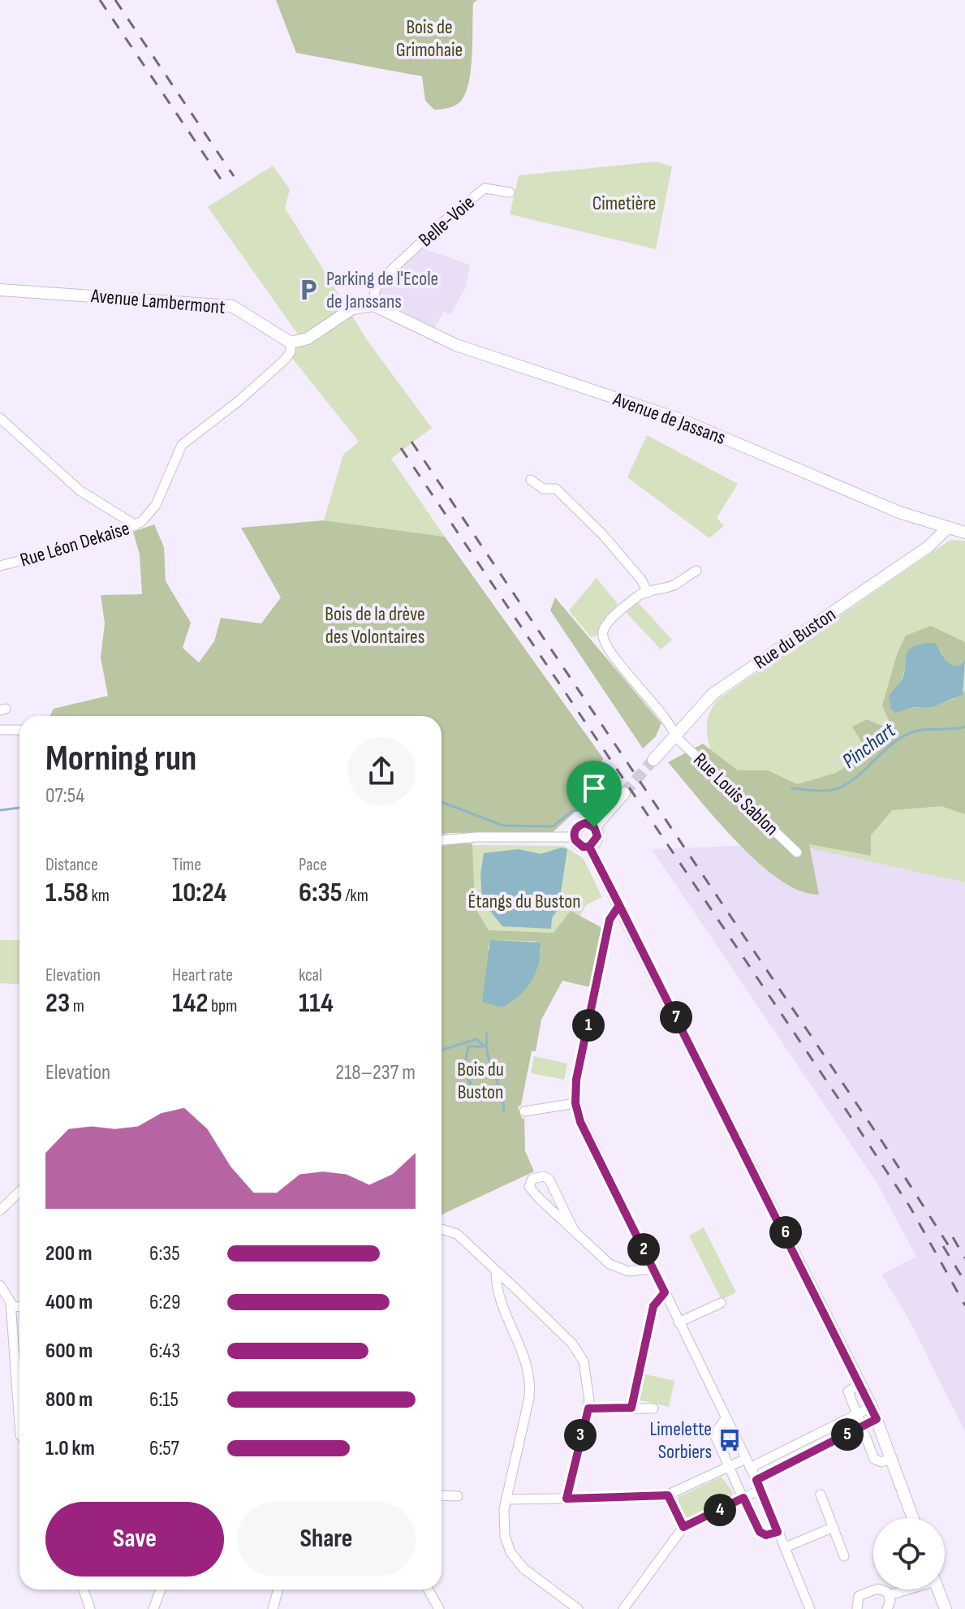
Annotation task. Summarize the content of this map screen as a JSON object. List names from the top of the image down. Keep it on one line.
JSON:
{"streets":{"street":["Belle-Voie","Avenue Lambermont","Avenue de Jassans","Rue Léon Dekaise","Rue du Buston","Rue Louis Sablon"]},"crossings":[["Belle-Voie","Avenue de Jassans"],["Avenue Lambermont","Rue Léon Dekaise"],["Avenue de Jassans","Rue du Buston"],["Rue du Buston","Rue Louis Sablon"]],"water":["Pinchart"],"parks":["Bois de Grimohaie","Cimetière","Bois de la drève des Volontaires","Étangs du Buston","Bois du Buston"],"places":{"parking":["Parking de l'Ecole de Janssans"],"bus stop":["Limelette Sorbiers"]},"page":{"heading":["Morning run","07:54"],"stats":[["Distance","1.58 km"],["Time","10:24"],["Pace","6:35 /km"],["Elevation","23 m"],["Heart rate","142 bpm"],["kcal","114"]],"pins":["7","1","6","2","5","3","4"],"chart":["Elevation","218–237 m"],"list":[{"name":"200 m","note":"6:35"},{"name":"400 m","note":"6:29"},{"name":"600 m","note":"6:43"},{"name":"800 m","note":"6:15"},{"name":"1.0 km","note":"6:57"}],"buttons":["Save","Share"]}}
